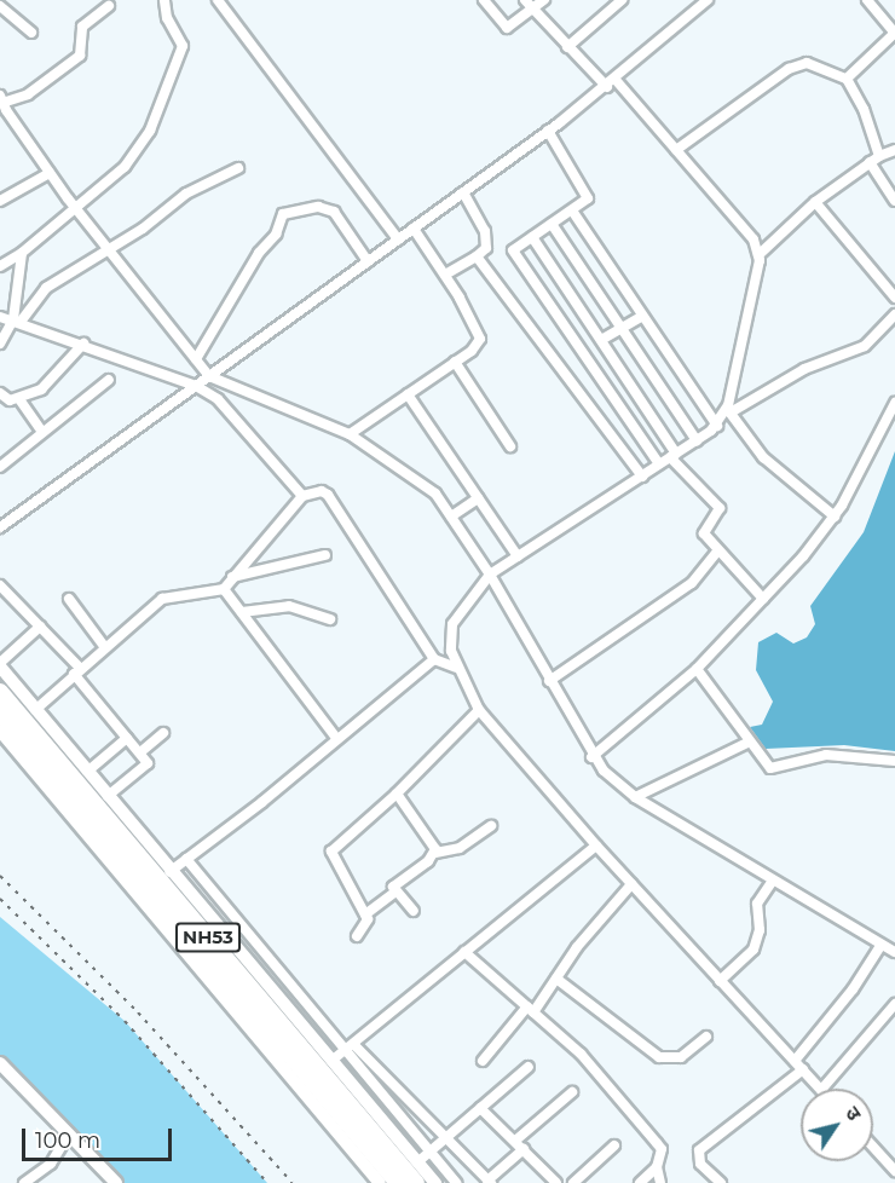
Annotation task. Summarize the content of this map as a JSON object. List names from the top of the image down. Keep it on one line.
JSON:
{"streets":{"highway":["NH53"]},"scale_bar":"100 m","north":"top right"}
